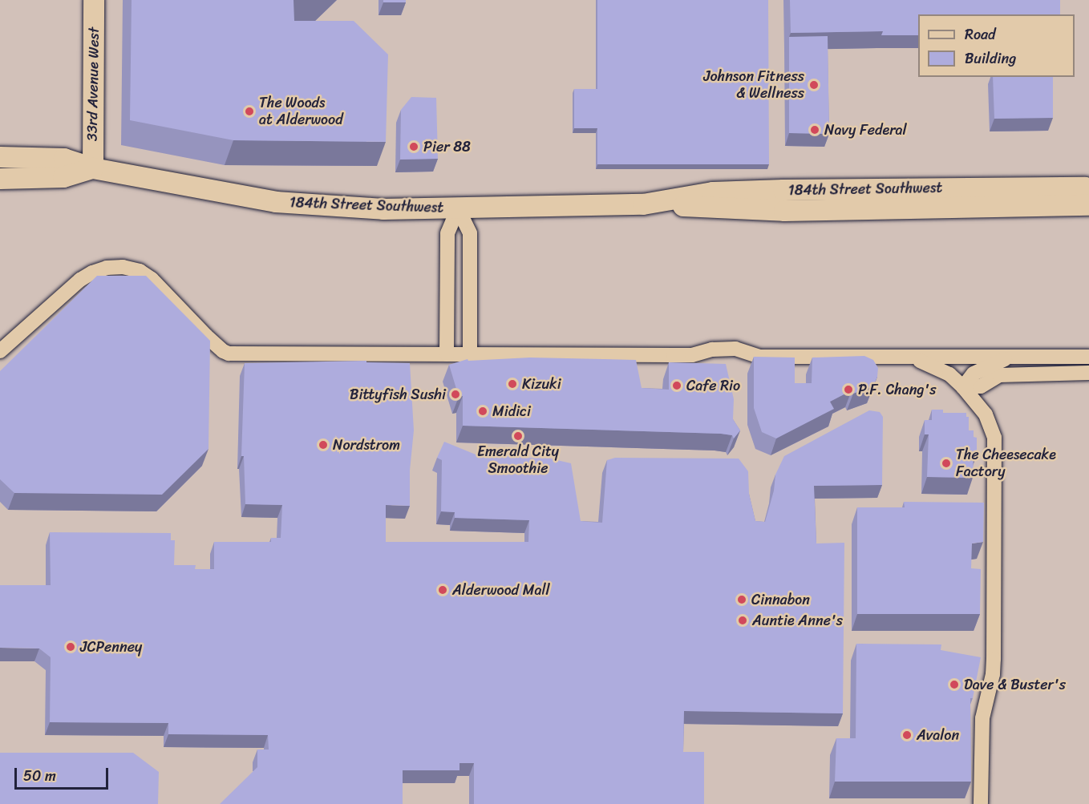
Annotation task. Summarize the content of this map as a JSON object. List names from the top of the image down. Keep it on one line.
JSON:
{"streets":{"main road":["33rd Avenue West","184th Street Southwest"]},"crossings":[["33rd Avenue West","184th Street Southwest"]],"places":["Johnson Fitness & Wellness","The Woods at Alderwood","Navy Federal","Pier 88","Kizuki","Cafe Rio","P.F. Chang's","Bittyfish Sushi","Midici","Emerald City Smoothie","Nordstrom","The Cheesecake Factory","Alderwood Mall","Cinnabon","Auntie Anne's","JCPenney","Dave & Buster's","Avalon"],"legend":["Road","Building"],"scale_bar":"50 m"}
